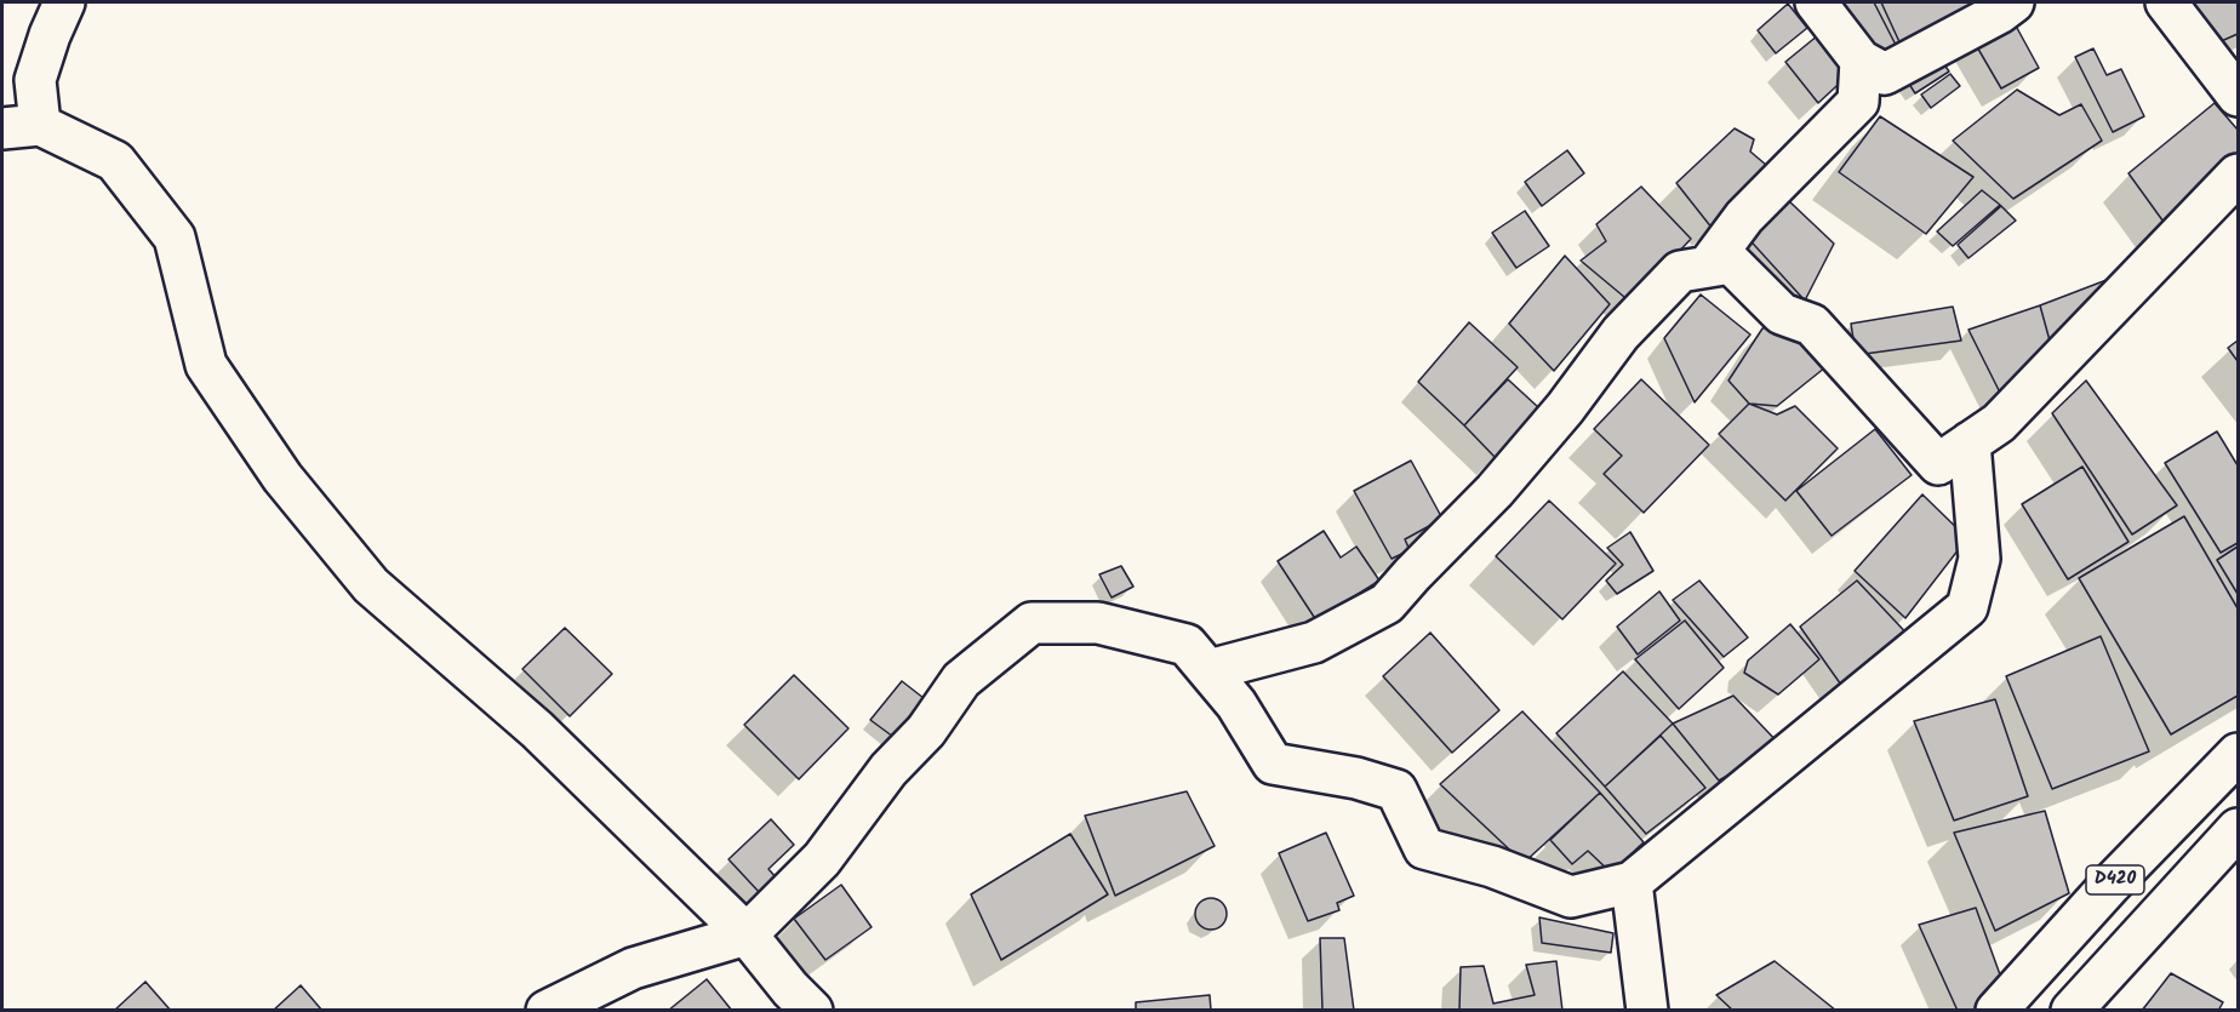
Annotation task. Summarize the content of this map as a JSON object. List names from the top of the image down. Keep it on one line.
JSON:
{"streets":{"main road":["D420"]}}
